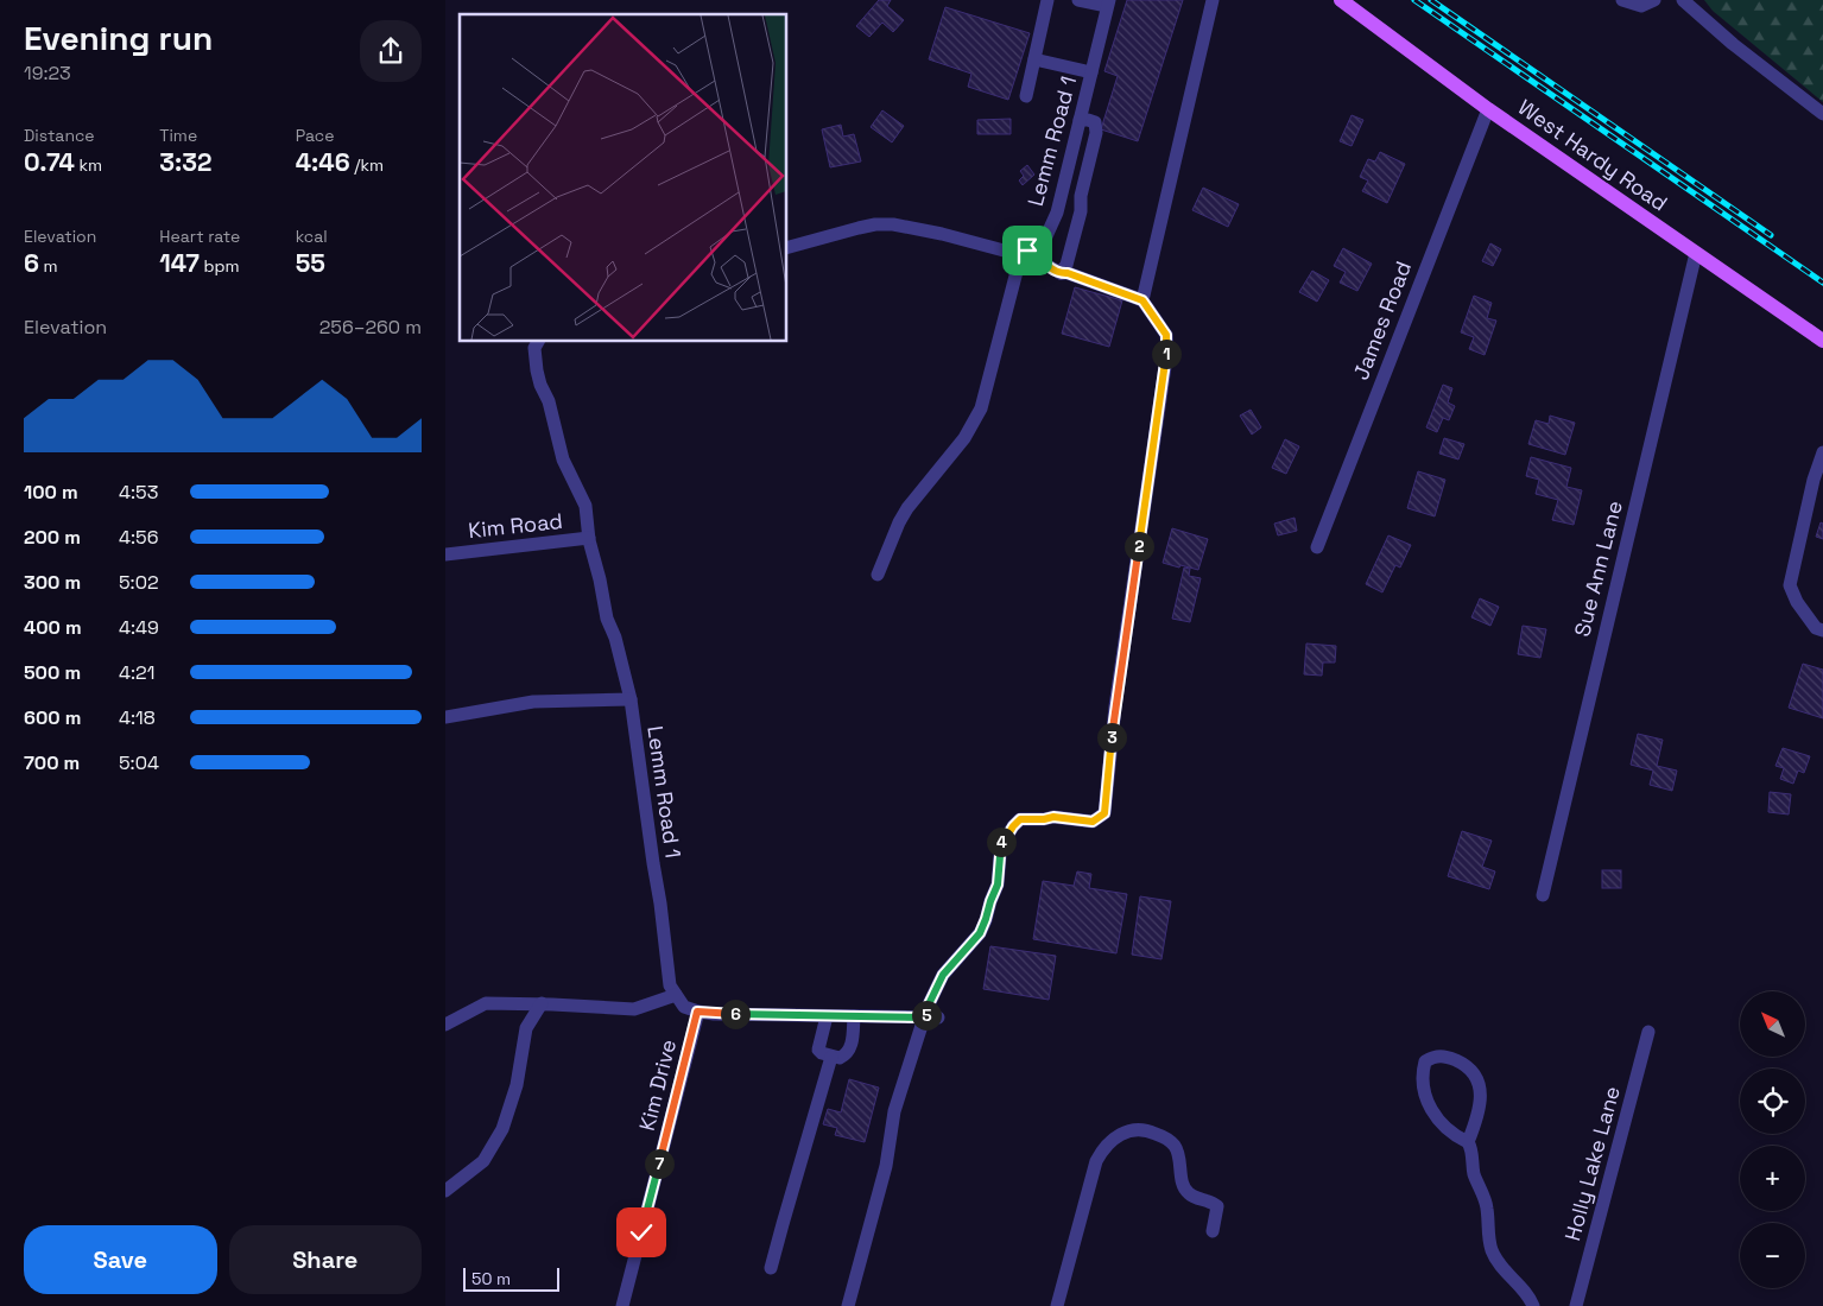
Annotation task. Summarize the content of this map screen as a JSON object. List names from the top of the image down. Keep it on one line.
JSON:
{"streets":{"main road":["West Hardy Road"],"street":["Lemm Road 1","James Road","Kim Road","Sue Ann Lane","Kim Drive","Holly Lake Lane"]},"crossings":[["Lemm Road 1","Kim Road"],["West Hardy Road","James Road"],["West Hardy Road","Sue Ann Lane"]],"scale_bar":"50 m","north":"top left","page":{"heading":["Evening run","19:23"],"stats":[["Distance","0.74 km"],["Time","3:32"],["Pace","4:46 /km"],["Elevation","6 m"],["Heart rate","147 bpm"],["kcal","55"]],"chart":["Elevation","256–260 m"],"pins":["1","2","3","4","6","5","7"],"list":[{"name":"100 m","note":"4:53"},{"name":"200 m","note":"4:56"},{"name":"300 m","note":"5:02"},{"name":"400 m","note":"4:49"},{"name":"500 m","note":"4:21"},{"name":"600 m","note":"4:18"},{"name":"700 m","note":"5:04"}],"map_buttons":["+","−"],"buttons":["Save","Share"],"scale":"50 m"}}
